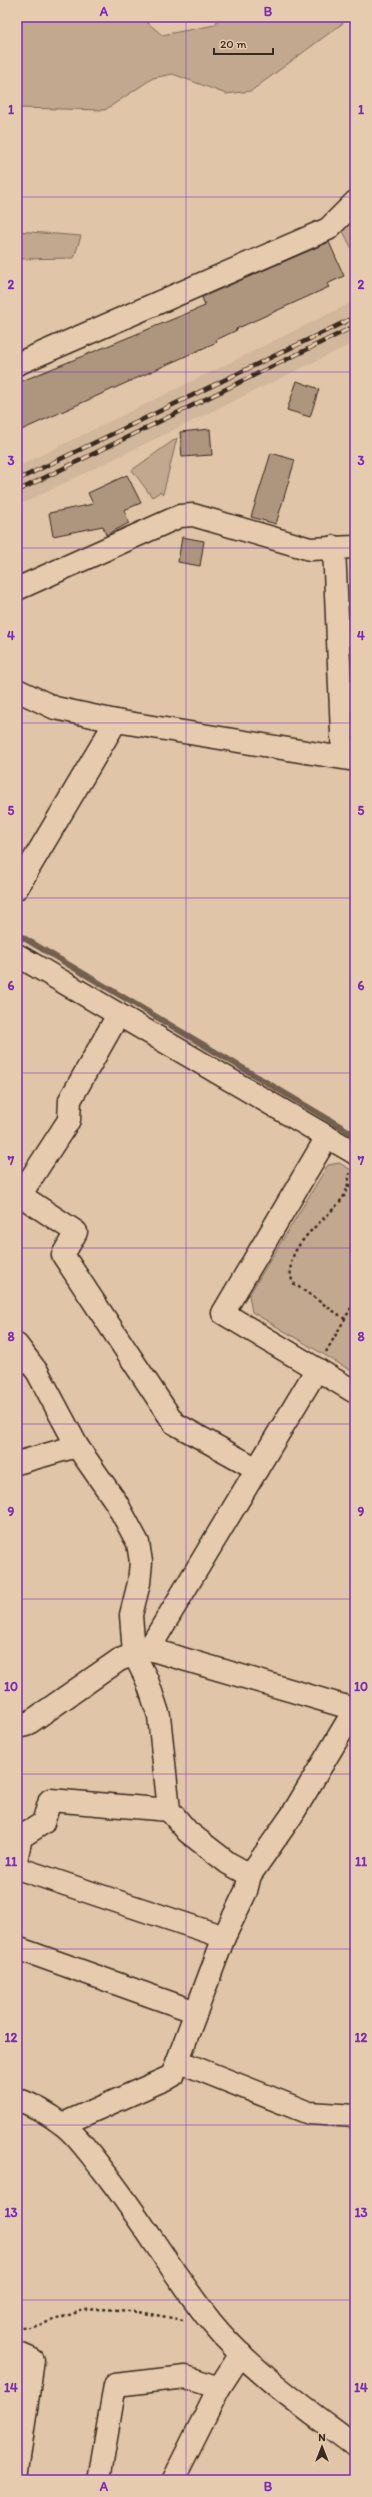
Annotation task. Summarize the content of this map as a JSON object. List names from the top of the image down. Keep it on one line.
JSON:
{"scale_bar":"20 m","north":"top","grid":{"columns":["A","B"],"rows":["1","2","3","4","5","6","7","8","9","10","11","12","13","14"]}}
